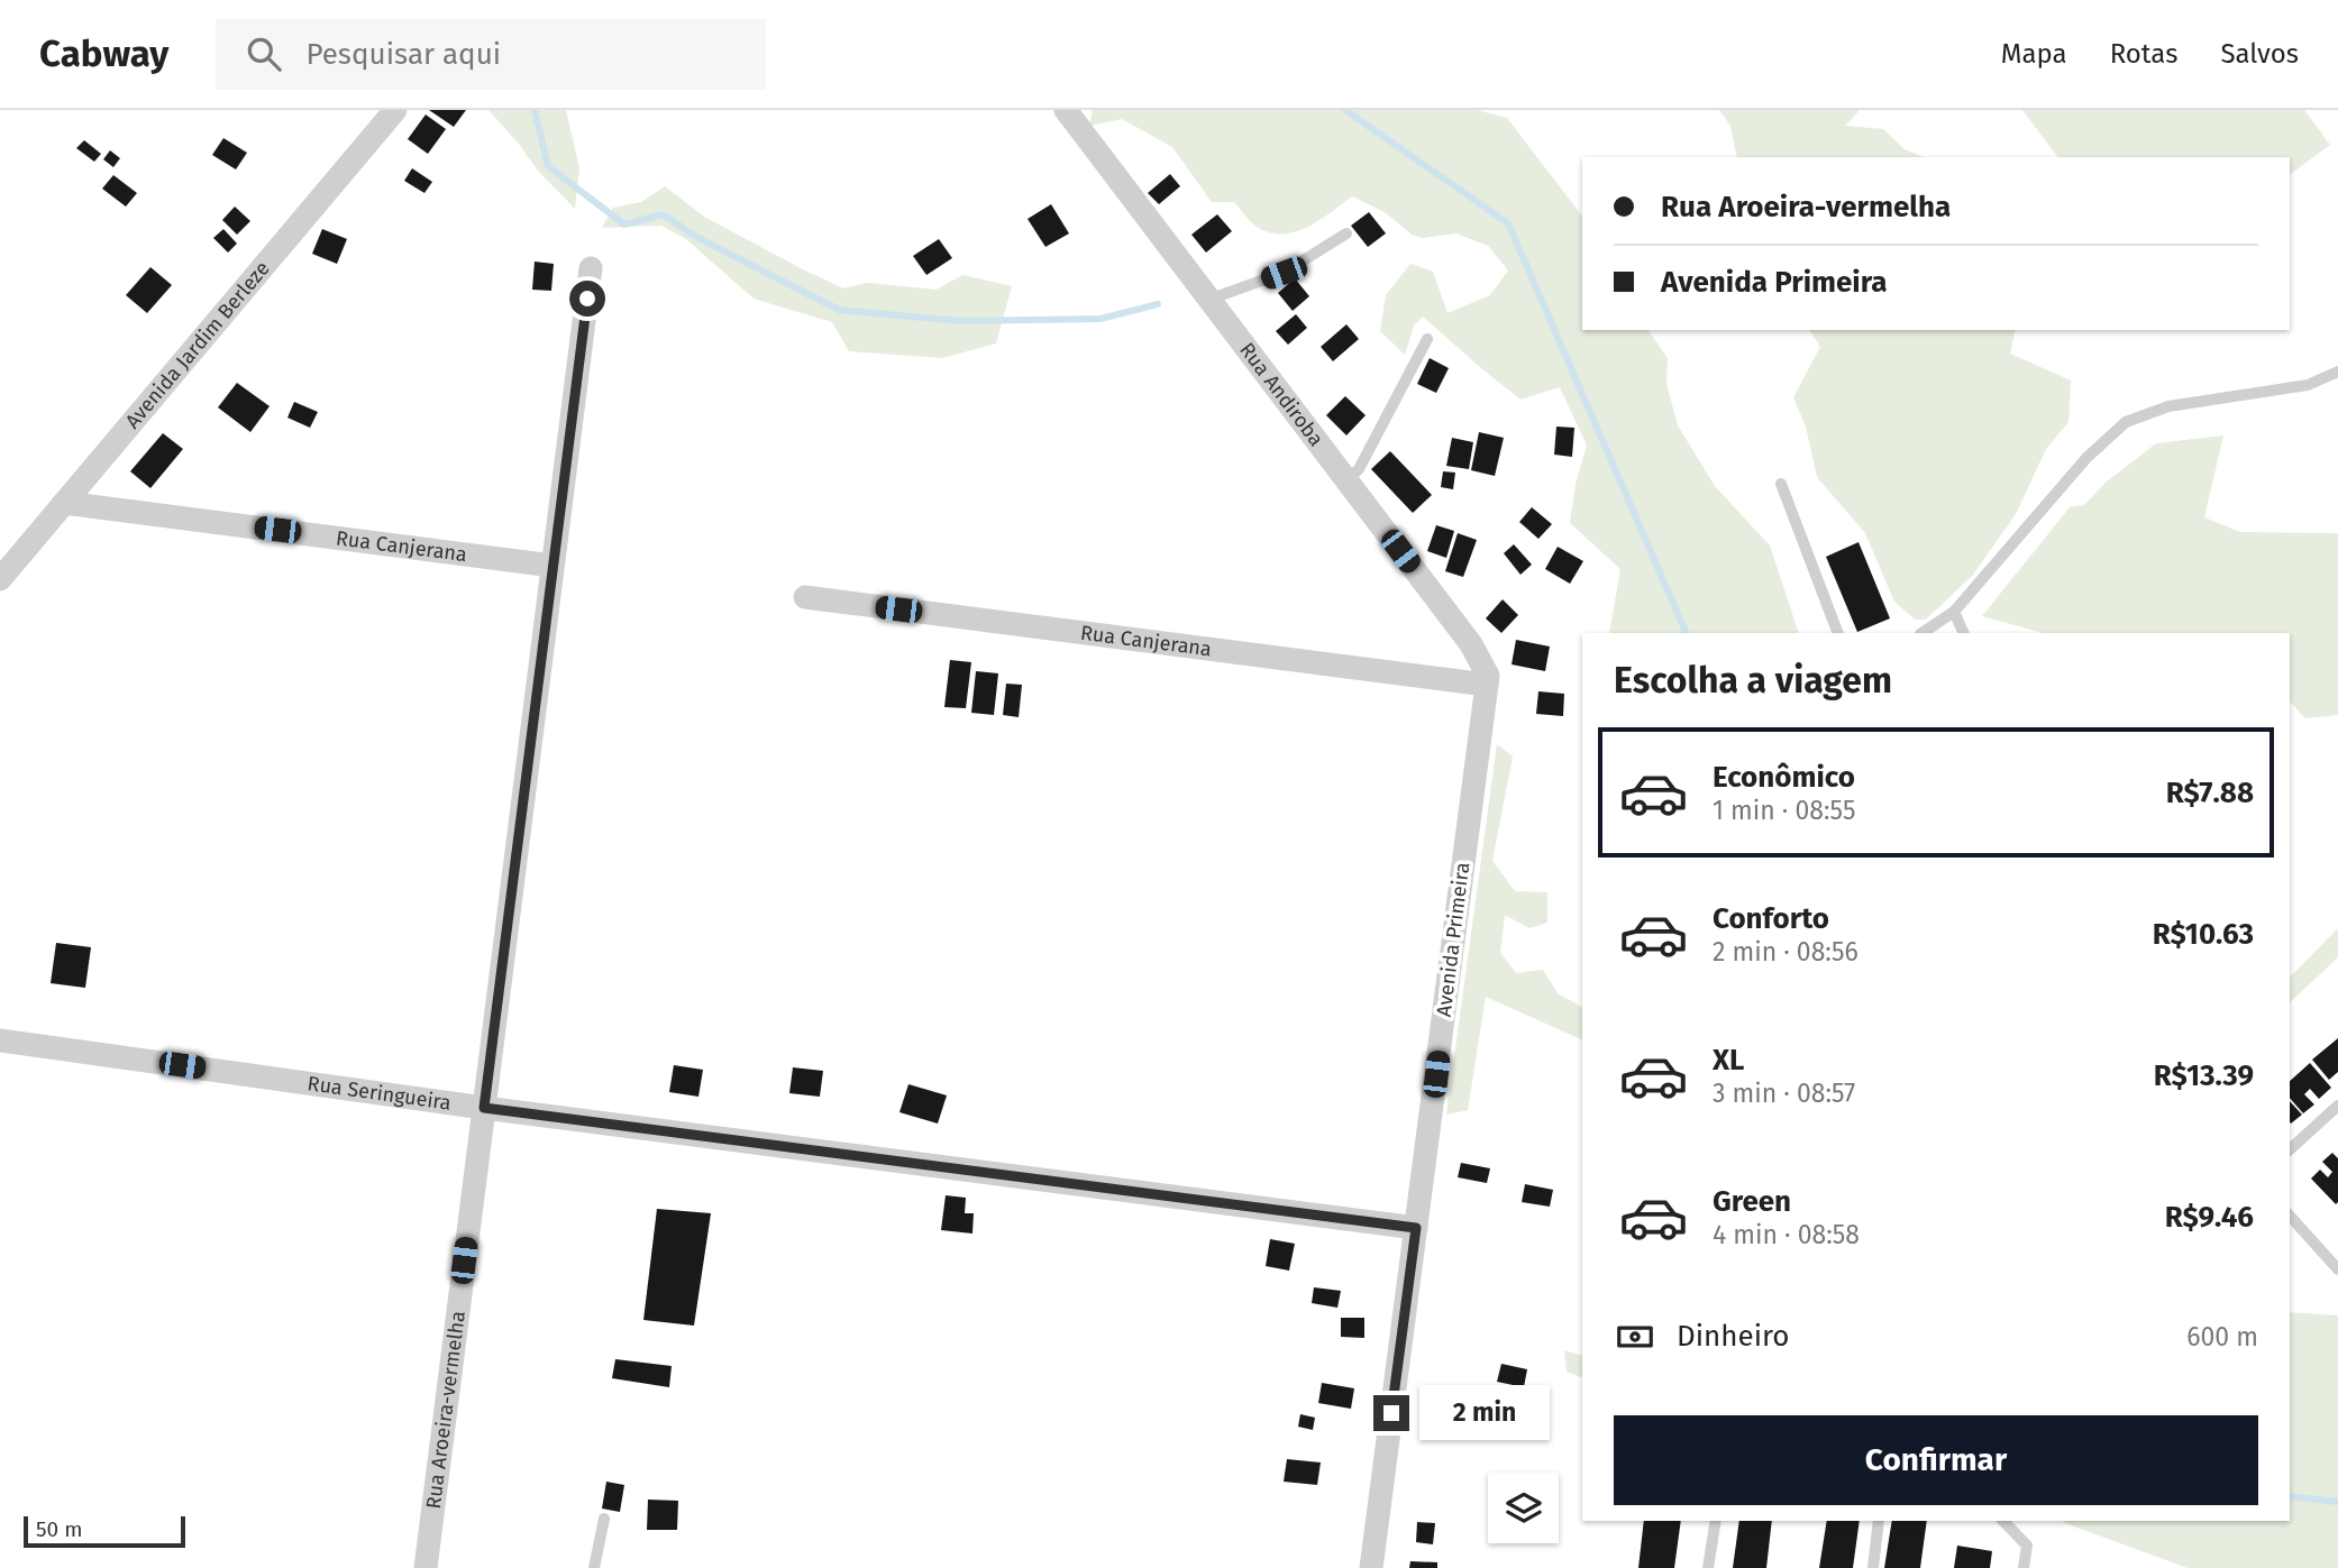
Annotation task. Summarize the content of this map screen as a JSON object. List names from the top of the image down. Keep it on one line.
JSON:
{"streets":{"street":["Avenida Jardim Berleze","Rua Andiroba","Rua Canjerana","Avenida Primeira","Rua Seringueira","Rua Aroeira-vermelha"]},"crossings":[["Avenida Jardim Berleze","Rua Canjerana"],["Rua Andiroba","Rua Canjerana"],["Rua Andiroba","Avenida Primeira"],["Rua Canjerana","Avenida Primeira"],["Rua Canjerana","Rua Aroeira-vermelha"],["Avenida Primeira","Rua Seringueira"],["Rua Seringueira","Rua Aroeira-vermelha"]],"scale_bar":"50 m","page":{"header":"Cabway","search":"Pesquisar aqui","nav":["Mapa","Rotas","Salvos"],"banner":["Rua Aroeira-vermelha","Avenida Primeira"],"heading":"Escolha a viagem","list":[{"name":"Econômico","note":"1 min · 08:55","value":"R$7.88"},{"name":"Conforto","note":"2 min · 08:56","value":"R$10.63"},{"name":"XL","note":"3 min · 08:57","value":"R$13.39"},{"name":"Green","note":"4 min · 08:58","value":"R$9.46"}],"pay":["Dinheiro","600 m"],"bubble":"2 min","buttons":"Confirmar","scale":"50 m"}}
